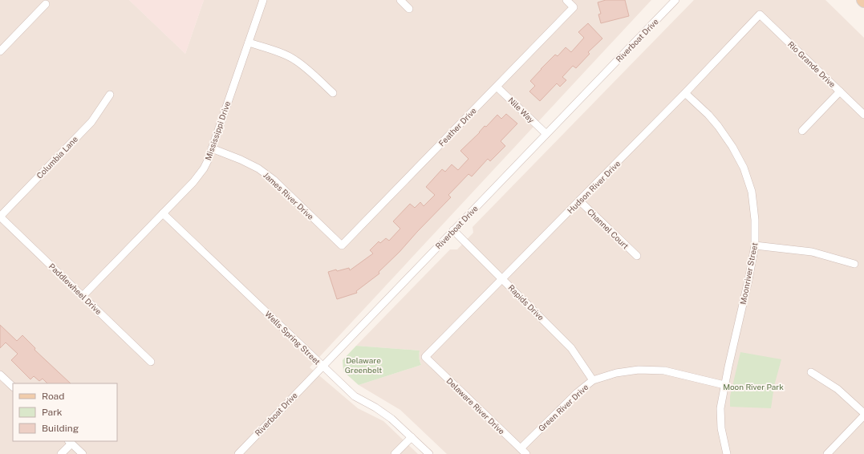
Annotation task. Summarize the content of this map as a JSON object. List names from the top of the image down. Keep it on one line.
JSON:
{"streets":{"street":["Riverboat Drive","Rio Grande Drive","Nile Way","Feather Drive","Mississippi Drive","Columbia Lane","Hudson River Drive","James River Drive","Channel Court","Moonriver Street","Paddlewheel Drive","Rapids Drive","Wells Spring Street","Delaware River Drive","Green River Drive"]},"crossings":[["Riverboat Drive","Nile Way"],["Riverboat Drive","Rapids Drive"],["Riverboat Drive","Wells Spring Street"],["Rio Grande Drive","Hudson River Drive"],["Nile Way","Feather Drive"],["Feather Drive","James River Drive"],["Mississippi Drive","James River Drive"],["Mississippi Drive","Paddlewheel Drive"],["Mississippi Drive","Wells Spring Street"],["Columbia Lane","Paddlewheel Drive"],["Hudson River Drive","Channel Court"],["Hudson River Drive","Moonriver Street"],["Hudson River Drive","Rapids Drive"],["Hudson River Drive","Delaware River Drive"],["Moonriver Street","Green River Drive"],["Rapids Drive","Green River Drive"],["Delaware River Drive","Green River Drive"]],"parks":["Delaware Greenbelt","Moon River Park"],"legend":["Road","Park","Building"]}
